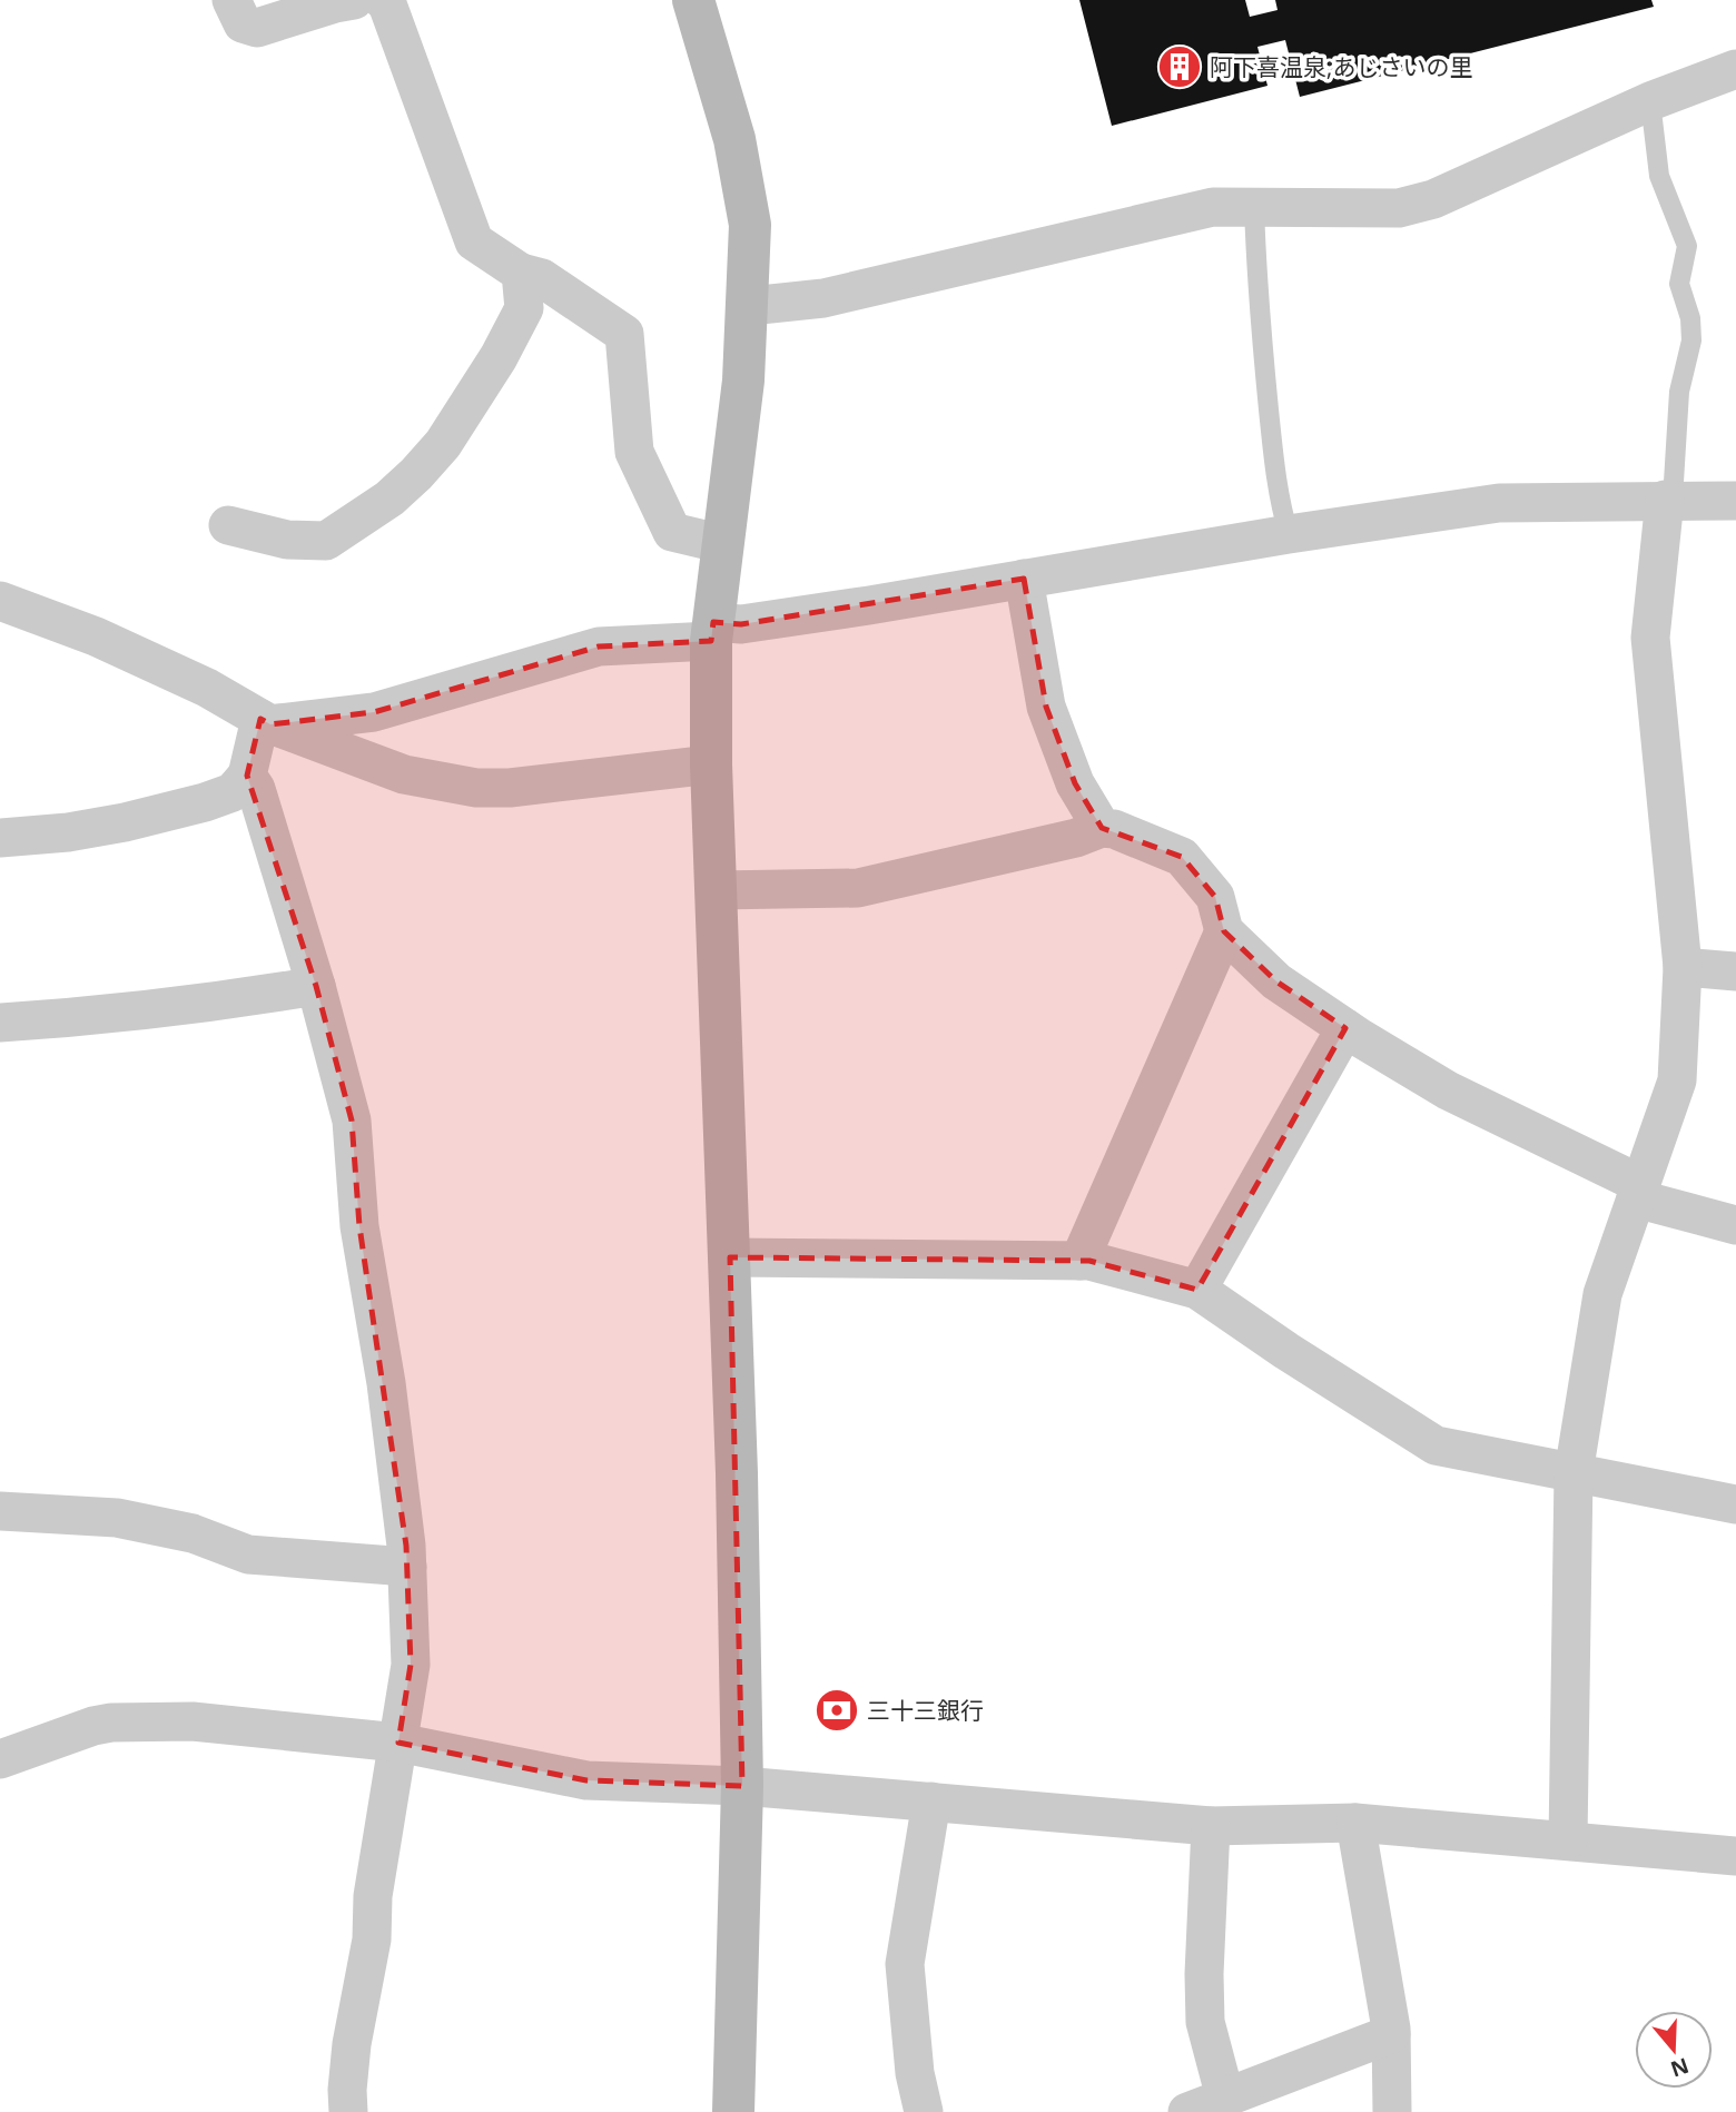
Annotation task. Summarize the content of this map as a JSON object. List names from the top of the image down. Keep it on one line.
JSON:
{"places":{"building":["阿下喜温泉;あじさいの里"],"bank":["三十三銀行"]},"north":"bottom"}
